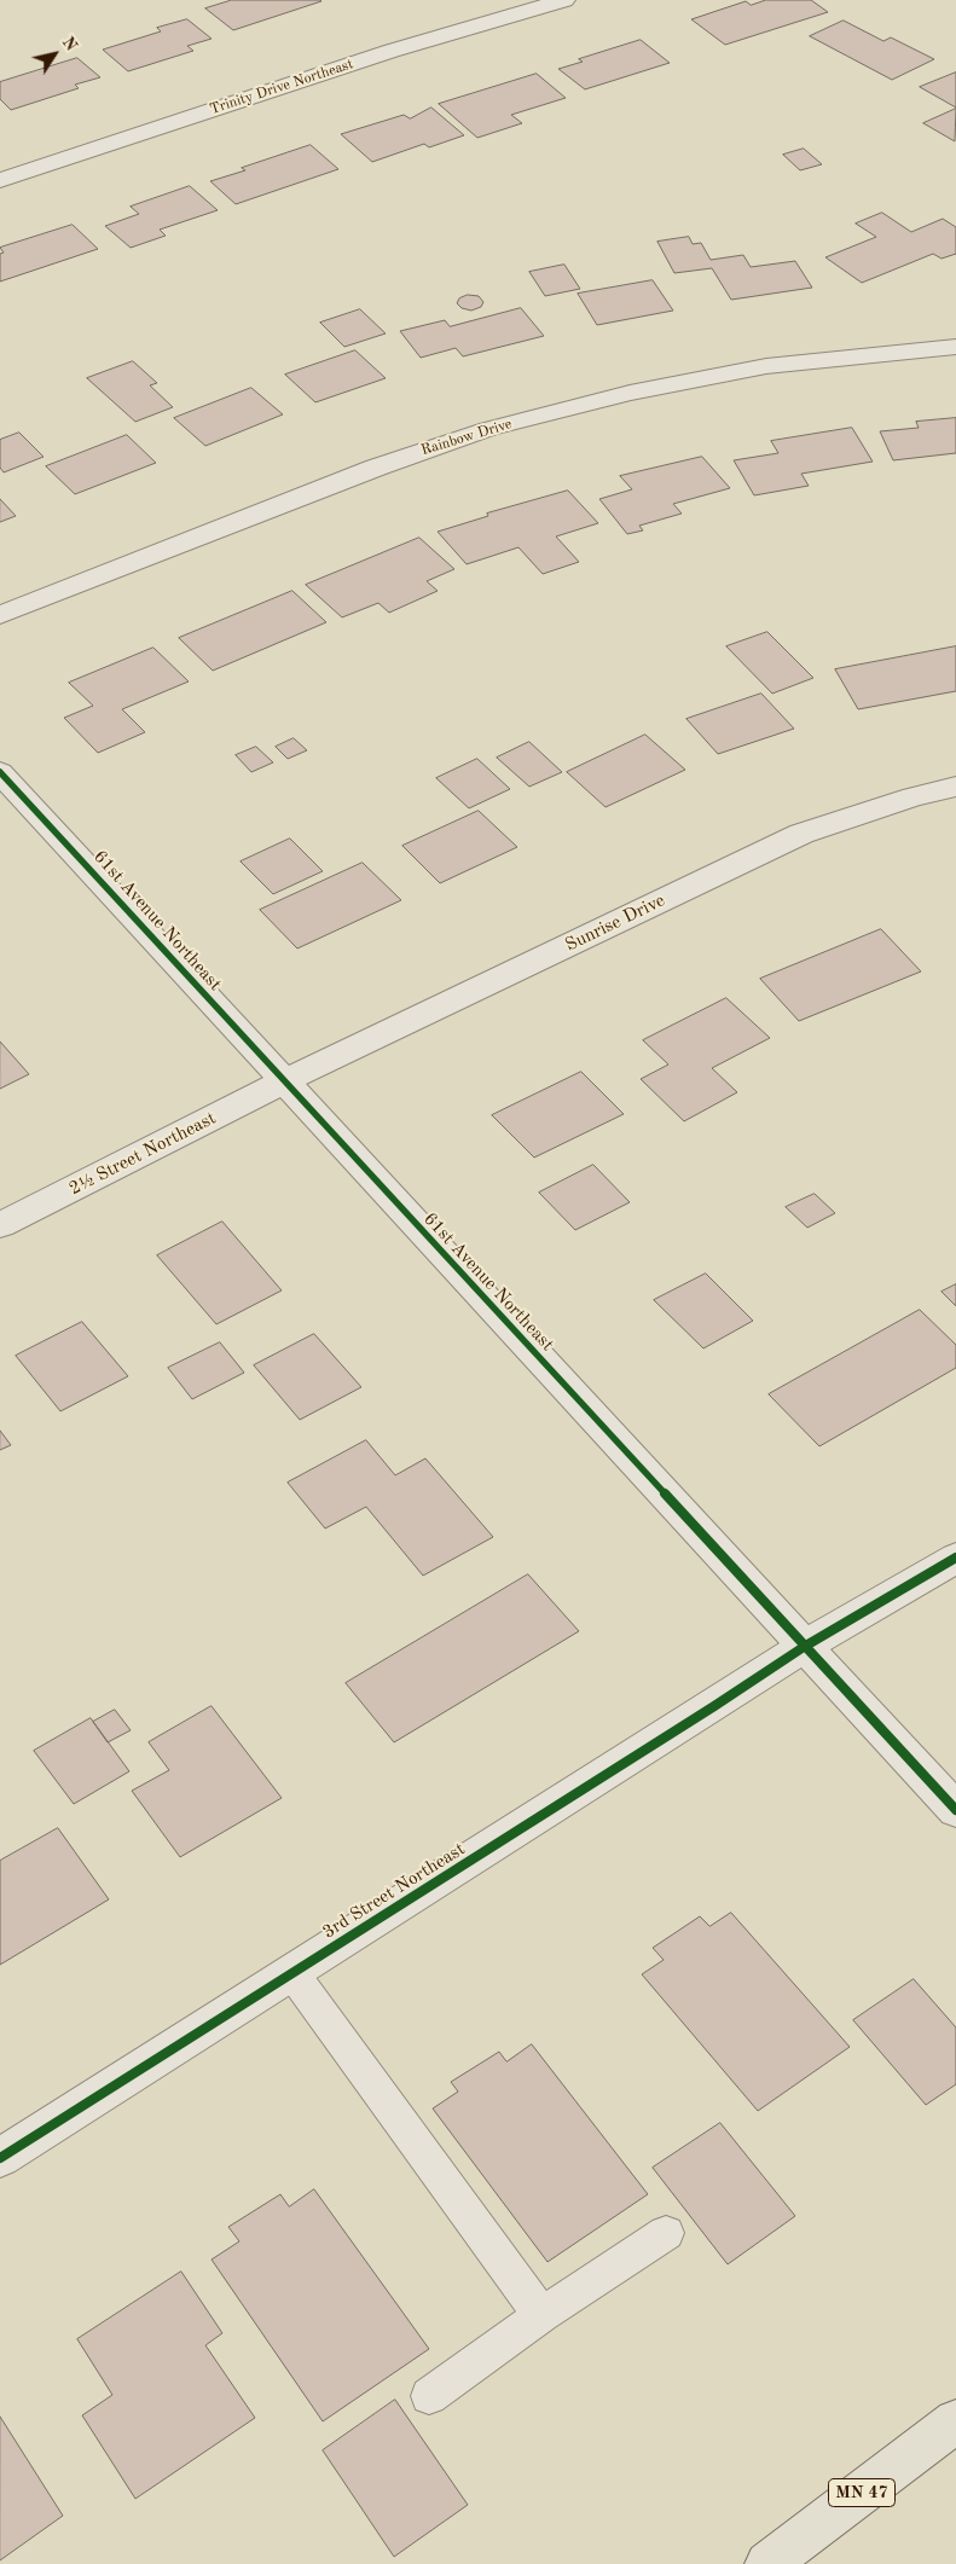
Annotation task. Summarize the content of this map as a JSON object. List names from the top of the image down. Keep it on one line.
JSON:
{"streets":{"main road":["MN 47"],"street":["Trinity Drive Northeast","Rainbow Drive","61st Avenue Northeast","Sunrise Drive","2½ Street Northeast","3rd Street Northeast"]},"crossings":[["61st Avenue Northeast","Sunrise Drive"],["61st Avenue Northeast","2½ Street Northeast"],["61st Avenue Northeast","3rd Street Northeast"],["Sunrise Drive","2½ Street Northeast"]],"north":"top right"}
